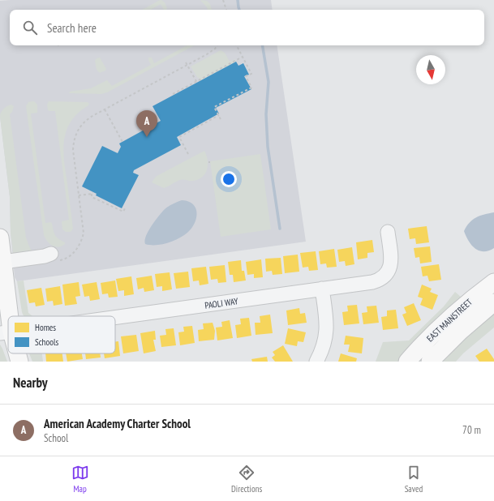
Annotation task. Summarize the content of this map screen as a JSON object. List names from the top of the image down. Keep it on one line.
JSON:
{"streets":{"main road":["EAST MAINSTREET"],"street":["PAOLI WAY"]},"legend":["Homes","Schools"],"north":"bottom","page":{"search":"Search here","pins":"A","heading":"Nearby","list":[{"mark":"A","name":"American Academy Charter School","note":"School","value":"70 m"}],"nav":["Map","Directions","Saved"]}}
